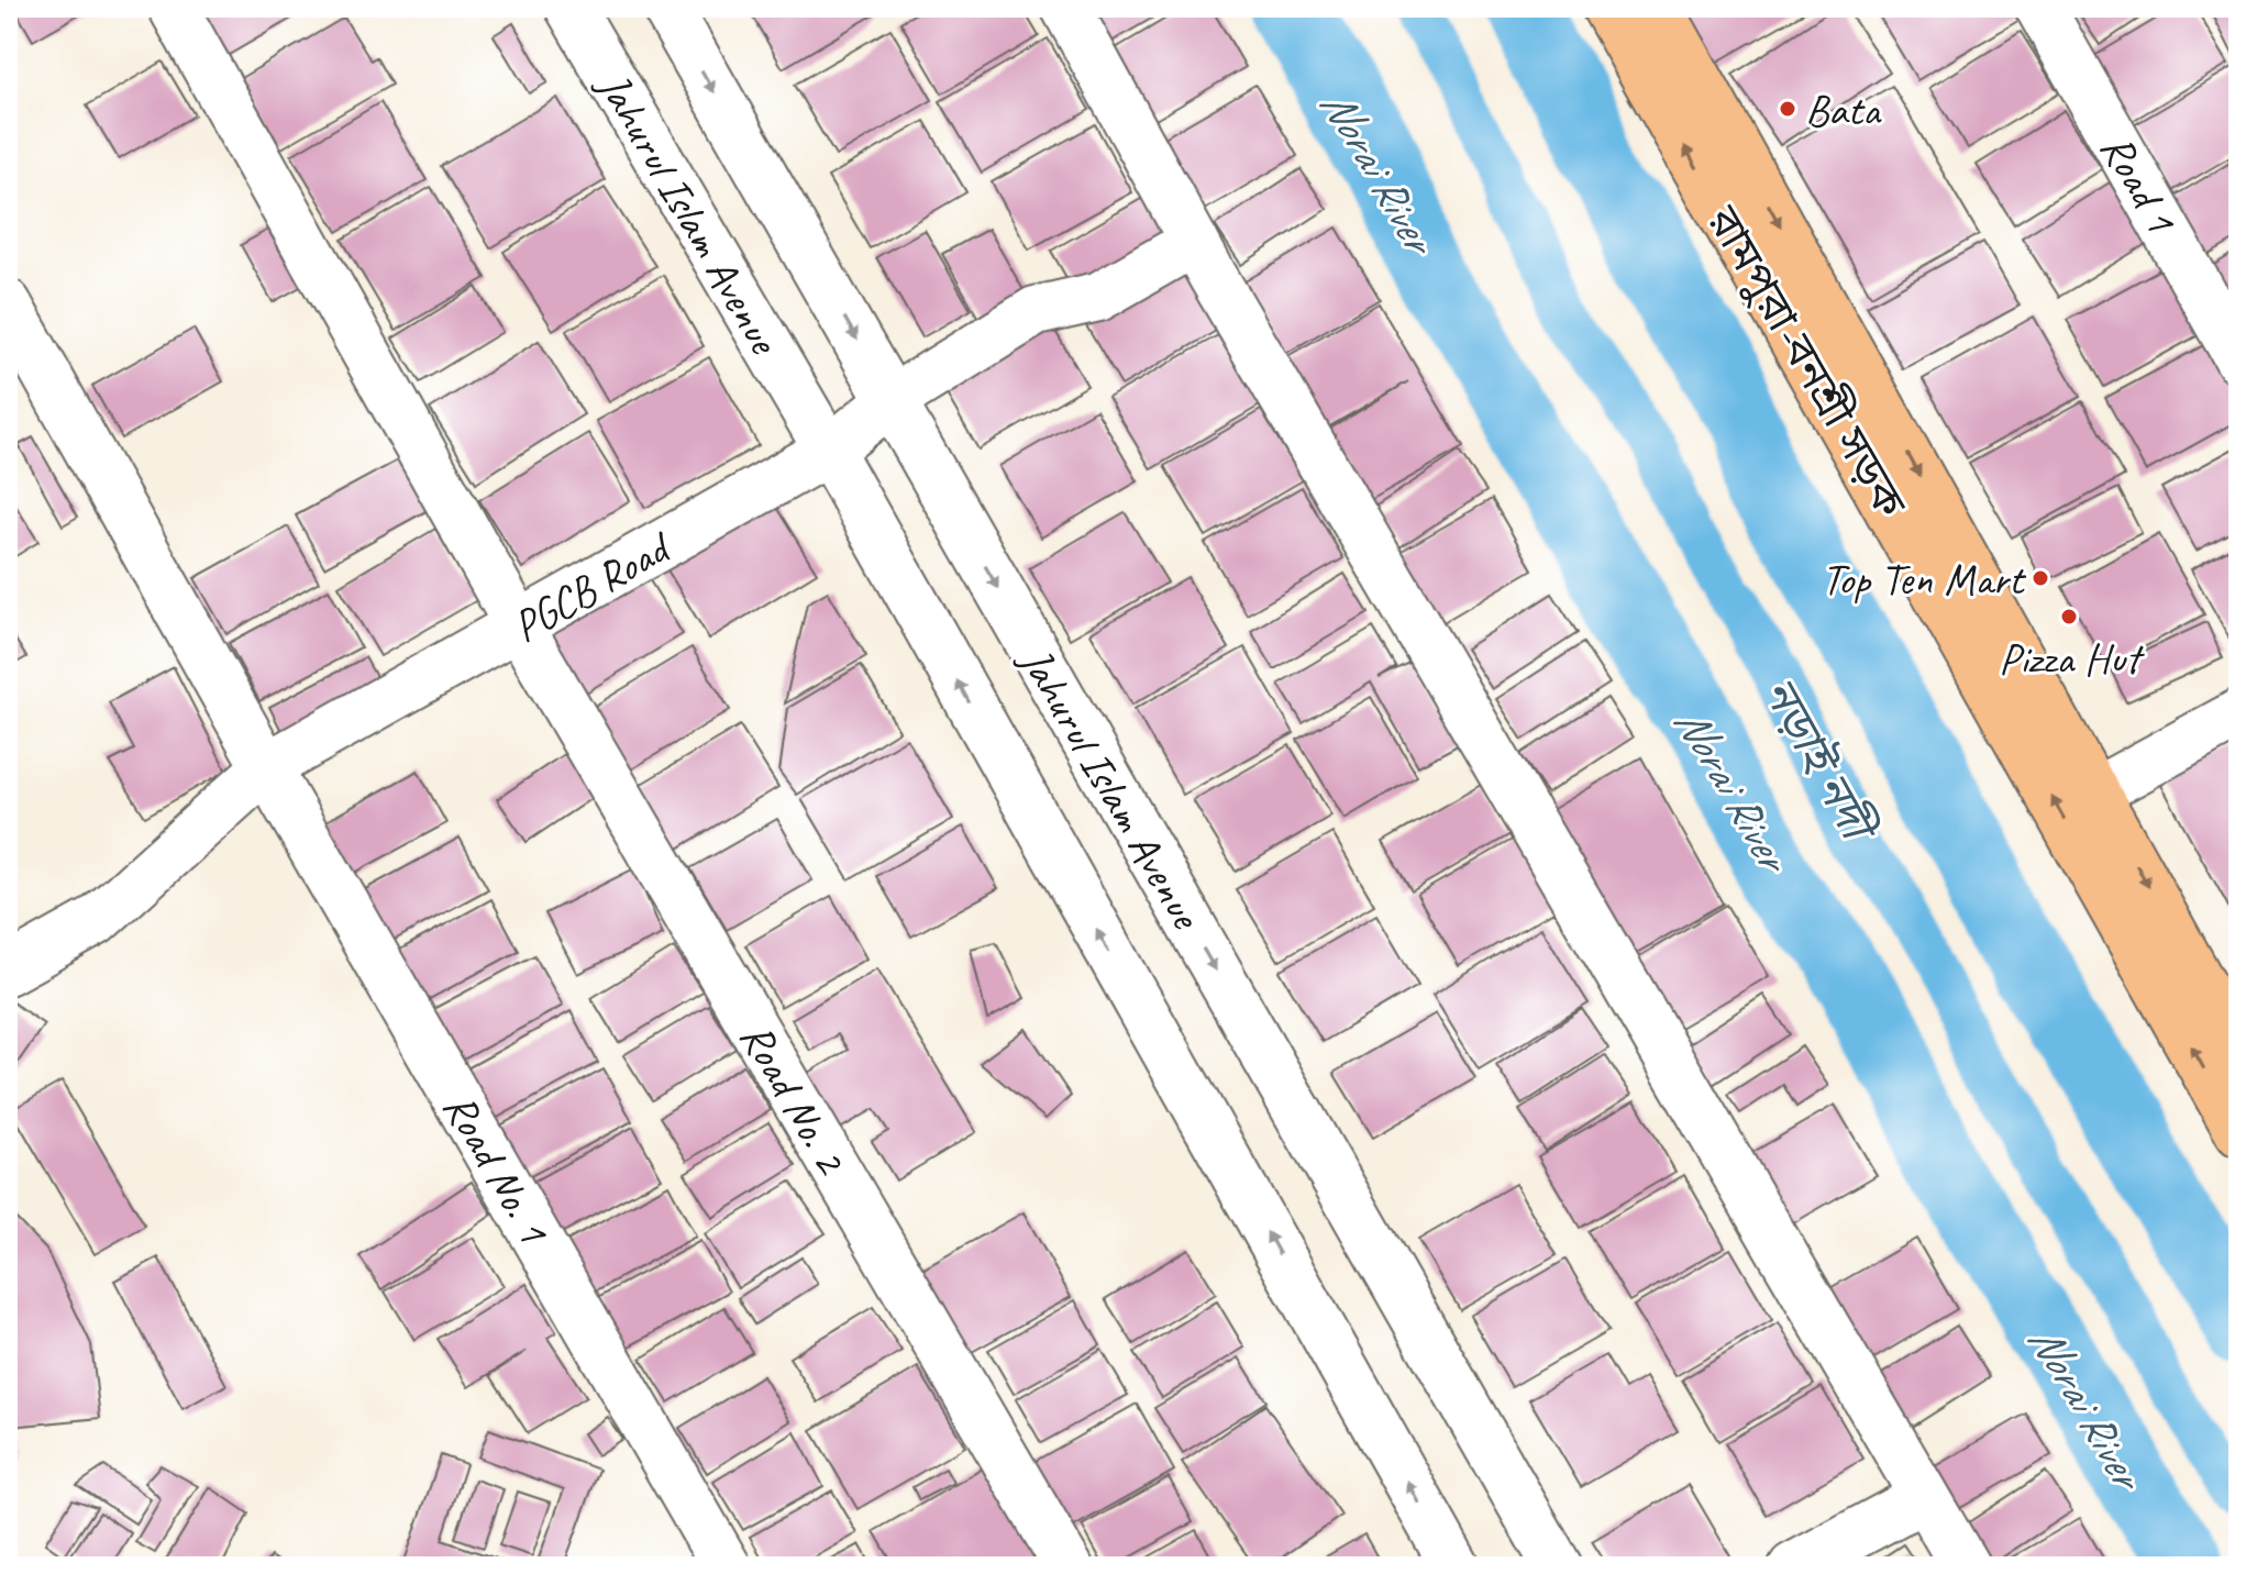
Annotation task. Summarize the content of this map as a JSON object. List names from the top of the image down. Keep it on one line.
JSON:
{"streets":{"main road":["রামপুরা-বনশ্রী সড়ক"],"street":["Road 1","Jahurul Islam Avenue","PGCB Road","Road No. 2","Road No. 1"]},"crossings":[["Jahurul Islam Avenue","PGCB Road"],["PGCB Road","Road No. 2"],["PGCB Road","Road No. 1"]],"water":["Norai River","নড়াই নদী"],"places":["Bata","Top Ten Mart","Pizza Hut"]}
